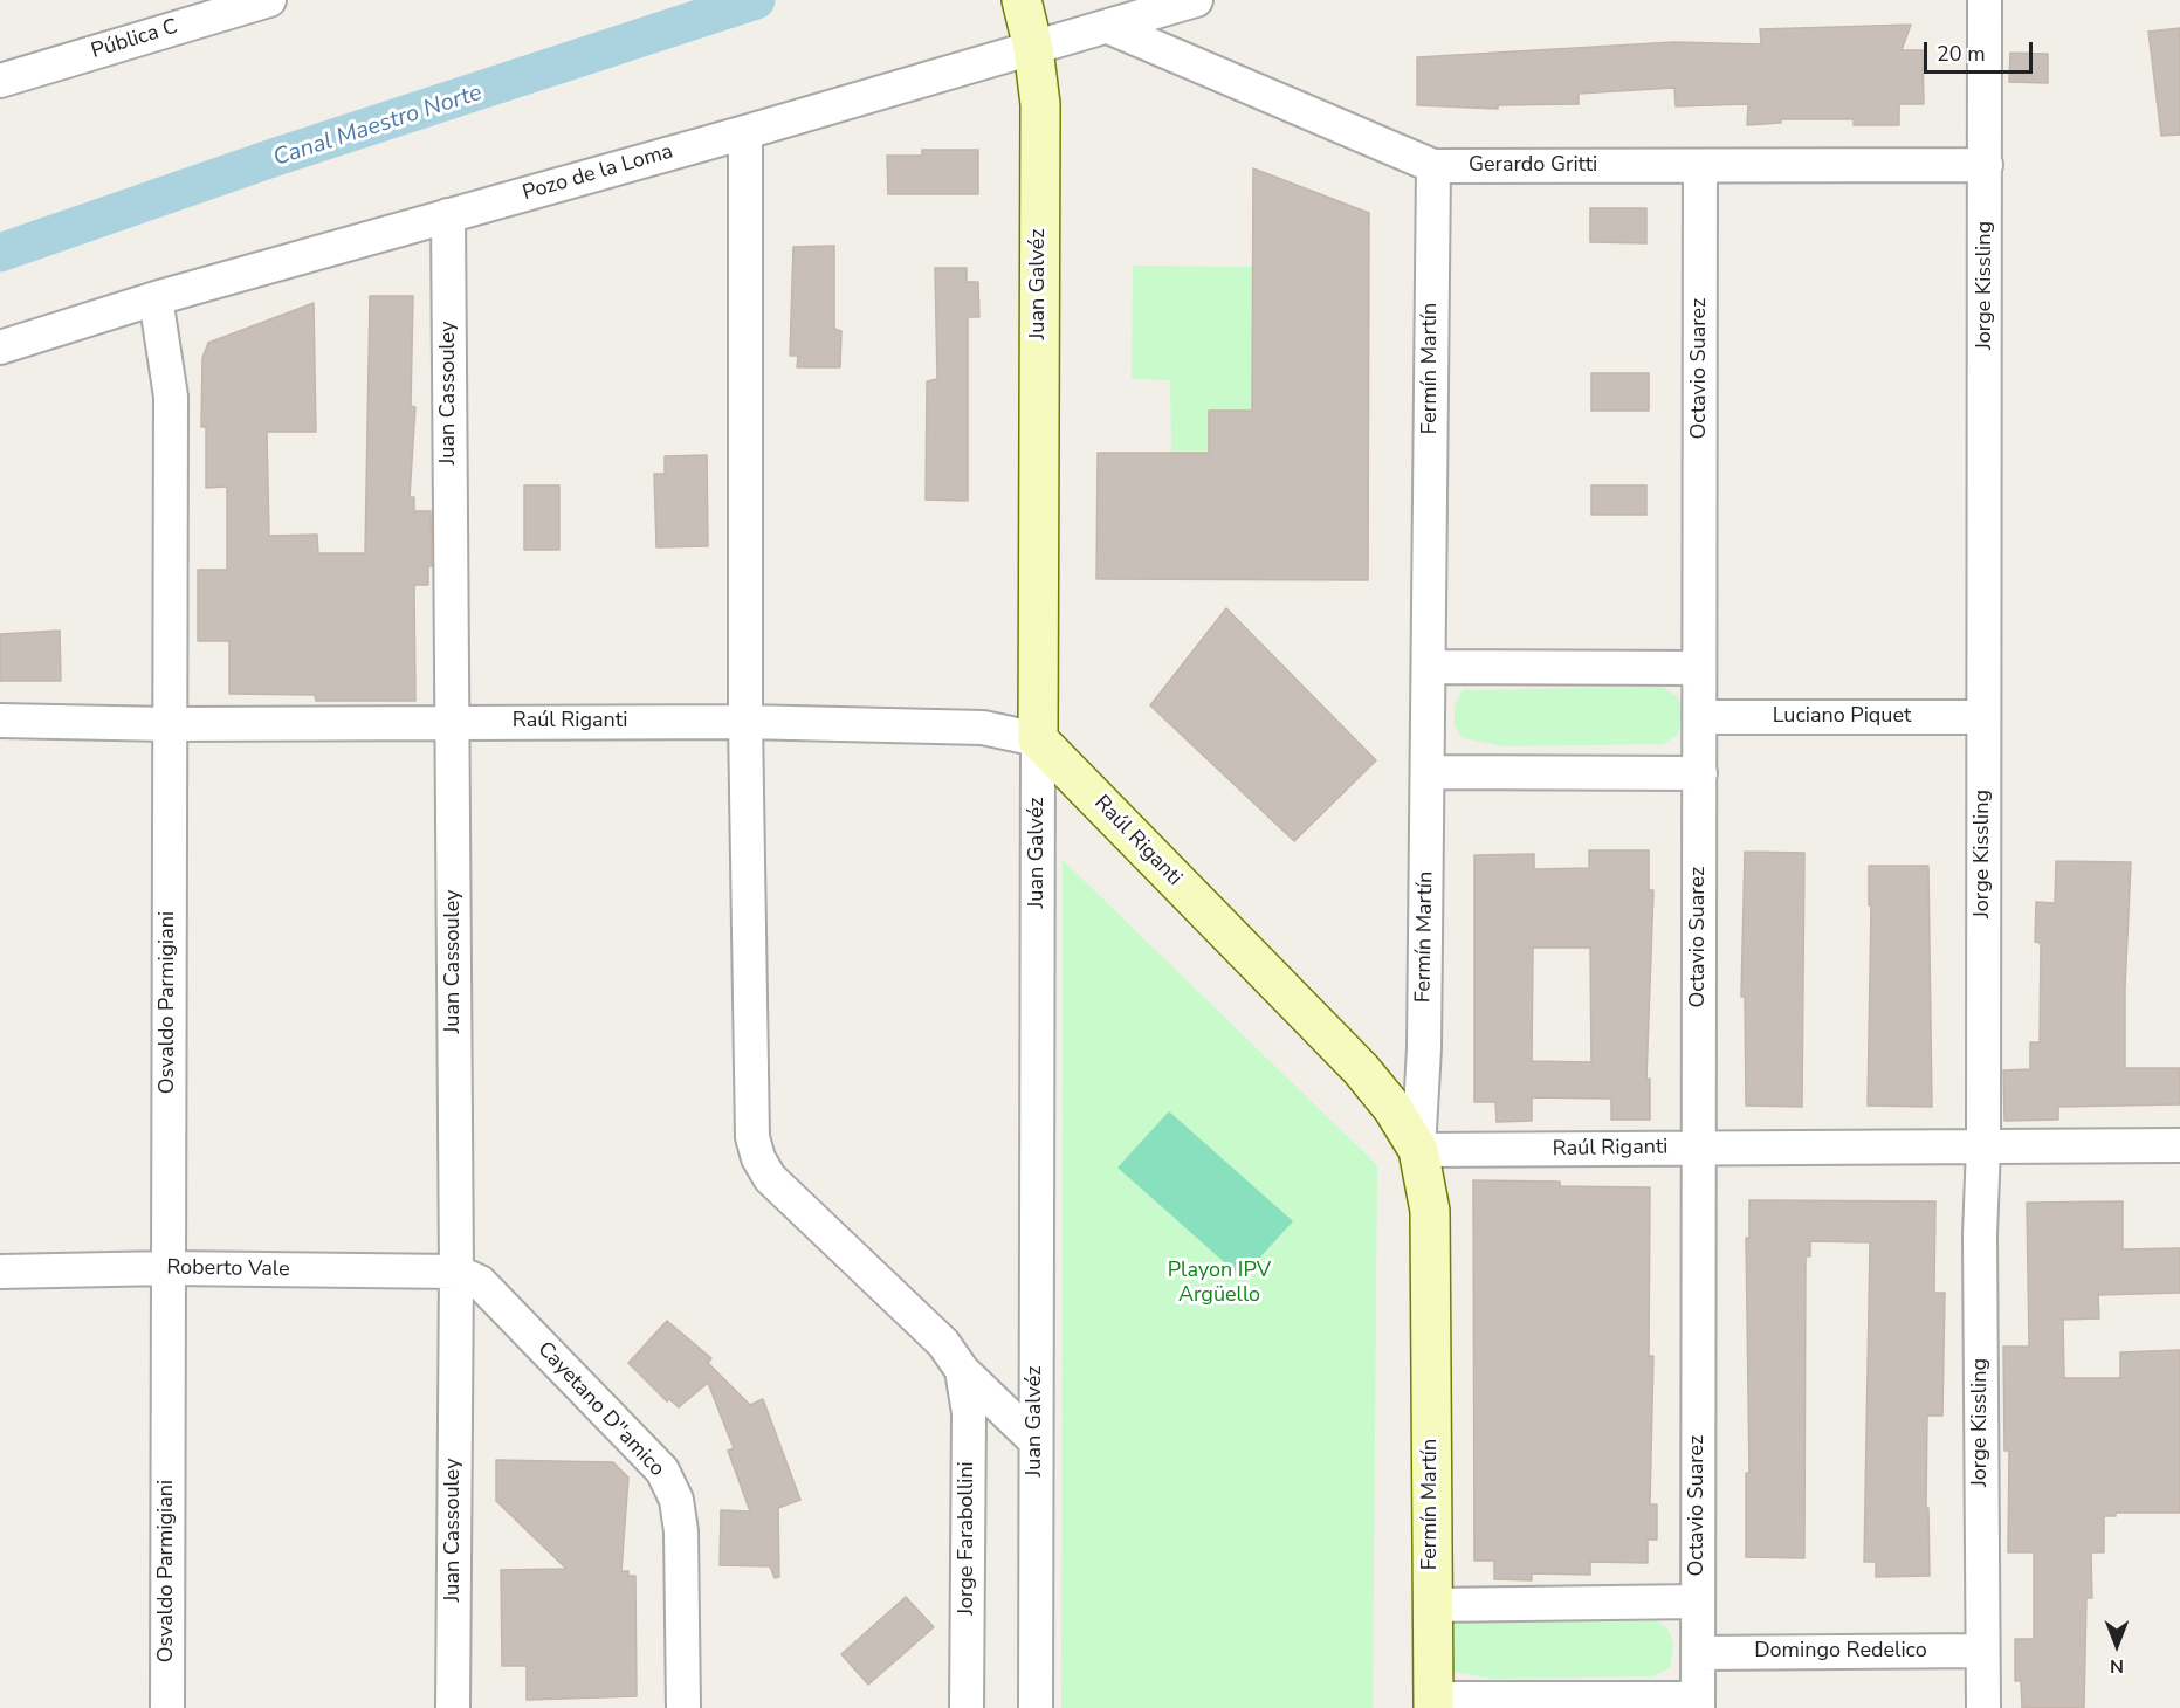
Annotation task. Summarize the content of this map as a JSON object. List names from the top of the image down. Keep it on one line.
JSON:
{"streets":{"main road":["Juan Galvéz","Fermín Martín","Raúl Riganti"],"street":["Pública C","Gerardo Gritti","Pozo de la Loma","Jorge Kissling","Octavio Suarez","Juan Cassouley","Luciano Piquet","Osvaldo Parmigiani","Roberto Vale","Cayetano D''amico","Jorge Farabollini","Domingo Redelico"]},"crossings":[["Gerardo Gritti","Pozo de la Loma"],["Gerardo Gritti","Jorge Kissling"],["Gerardo Gritti","Fermín Martín"],["Gerardo Gritti","Octavio Suarez"],["Pozo de la Loma","Juan Galvéz"],["Pozo de la Loma","Juan Cassouley"],["Pozo de la Loma","Osvaldo Parmigiani"],["Juan Galvéz","Raúl Riganti"],["Jorge Kissling","Luciano Piquet"],["Jorge Kissling","Raúl Riganti"],["Jorge Kissling","Domingo Redelico"],["Fermín Martín","Raúl Riganti"],["Octavio Suarez","Luciano Piquet"],["Octavio Suarez","Raúl Riganti"],["Octavio Suarez","Domingo Redelico"],["Juan Cassouley","Raúl Riganti"],["Juan Cassouley","Roberto Vale"],["Juan Cassouley","Cayetano D''amico"],["Raúl Riganti","Osvaldo Parmigiani"],["Osvaldo Parmigiani","Roberto Vale"],["Roberto Vale","Cayetano D''amico"]],"water":["Canal Maestro Norte"],"parks":["Playon IPV Argüello"],"scale_bar":"20 m","north":"bottom"}
